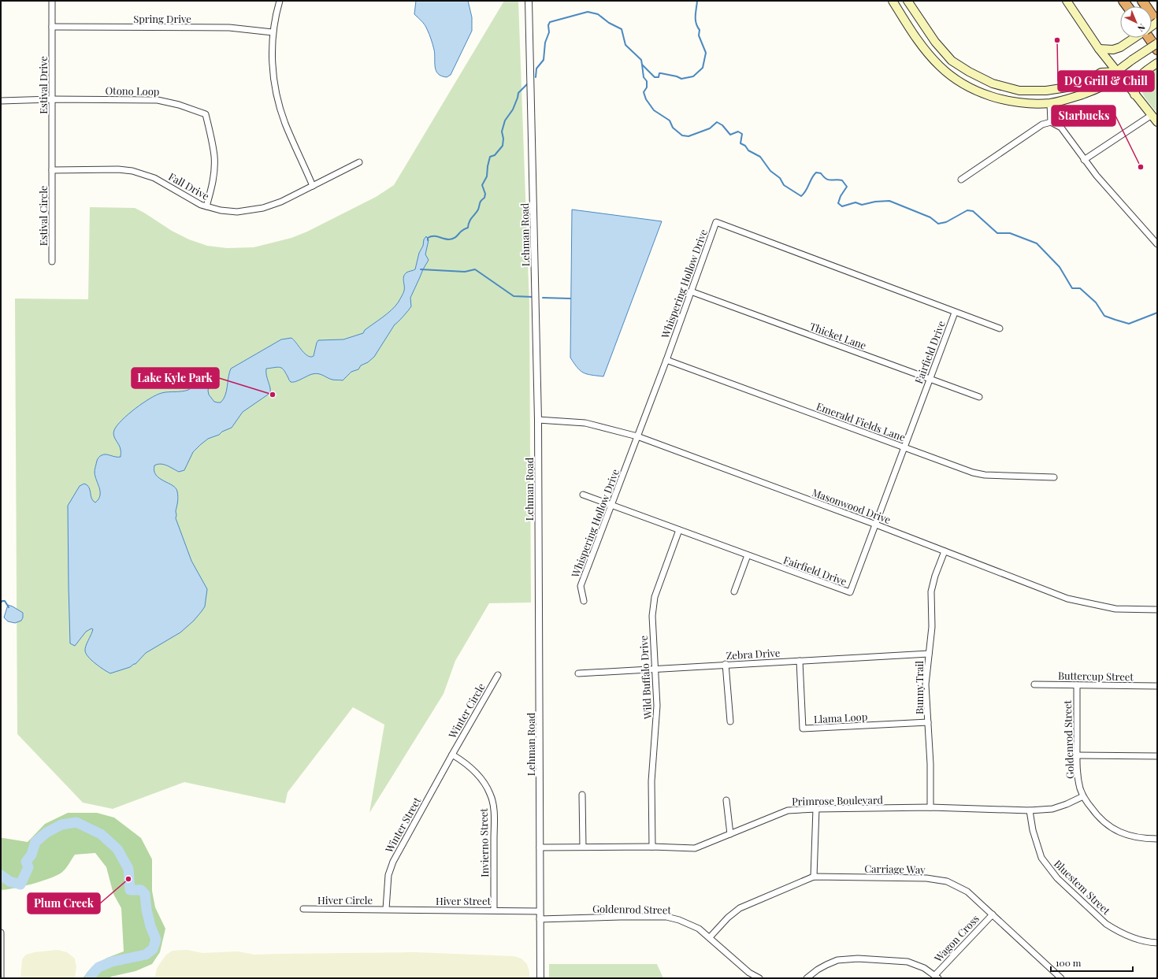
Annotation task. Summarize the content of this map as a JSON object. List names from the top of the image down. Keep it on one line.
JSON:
{"streets":{"street":["Spring Drive","Estival Drive","Otono Loop","Fall Drive","Estival Circle","Lehman Road","Whispering Hollow Drive","Thicket Lane","Fairfield Drive","Emerald Fields Lane","Masonwood Drive","Zebra Drive","Buttercup Street","Wild Buffalo Drive","Bunny Trail","Winter Circle","Llama Loop","Goldenrod Street","Primrose Boulevard","Winter Street","Invierno Street","Carriage Way","Bluestem Street","Hiver Circle","Hiver Street","Wagon Cross"]},"crossings":[["Spring Drive","Estival Drive"],["Estival Drive","Otono Loop"],["Estival Drive","Fall Drive"],["Estival Drive","Estival Circle"],["Otono Loop","Fall Drive"],["Fall Drive","Estival Circle"],["Lehman Road","Masonwood Drive"],["Lehman Road","Goldenrod Street"],["Lehman Road","Primrose Boulevard"],["Lehman Road","Hiver Street"],["Whispering Hollow Drive","Thicket Lane"],["Whispering Hollow Drive","Fairfield Drive"],["Whispering Hollow Drive","Emerald Fields Lane"],["Whispering Hollow Drive","Masonwood Drive"],["Thicket Lane","Fairfield Drive"],["Fairfield Drive","Emerald Fields Lane"],["Fairfield Drive","Masonwood Drive"],["Fairfield Drive","Wild Buffalo Drive"],["Masonwood Drive","Bunny Trail"],["Zebra Drive","Wild Buffalo Drive"],["Zebra Drive","Bunny Trail"],["Zebra Drive","Llama Loop"],["Buttercup Street","Goldenrod Street"],["Wild Buffalo Drive","Primrose Boulevard"],["Bunny Trail","Llama Loop"],["Bunny Trail","Primrose Boulevard"],["Winter Circle","Winter Street"],["Winter Circle","Invierno Street"],["Goldenrod Street","Primrose Boulevard"],["Goldenrod Street","Carriage Way"],["Primrose Boulevard","Bluestem Street"],["Winter Street","Invierno Street"],["Winter Street","Hiver Circle"],["Winter Street","Hiver Street"],["Invierno Street","Hiver Street"],["Carriage Way","Wagon Cross"],["Hiver Circle","Hiver Street"]],"places":["DQ Grill & Chill","Starbucks","Lake Kyle Park","Plum Creek"],"scale_bar":"100 m","north":"bottom right"}
